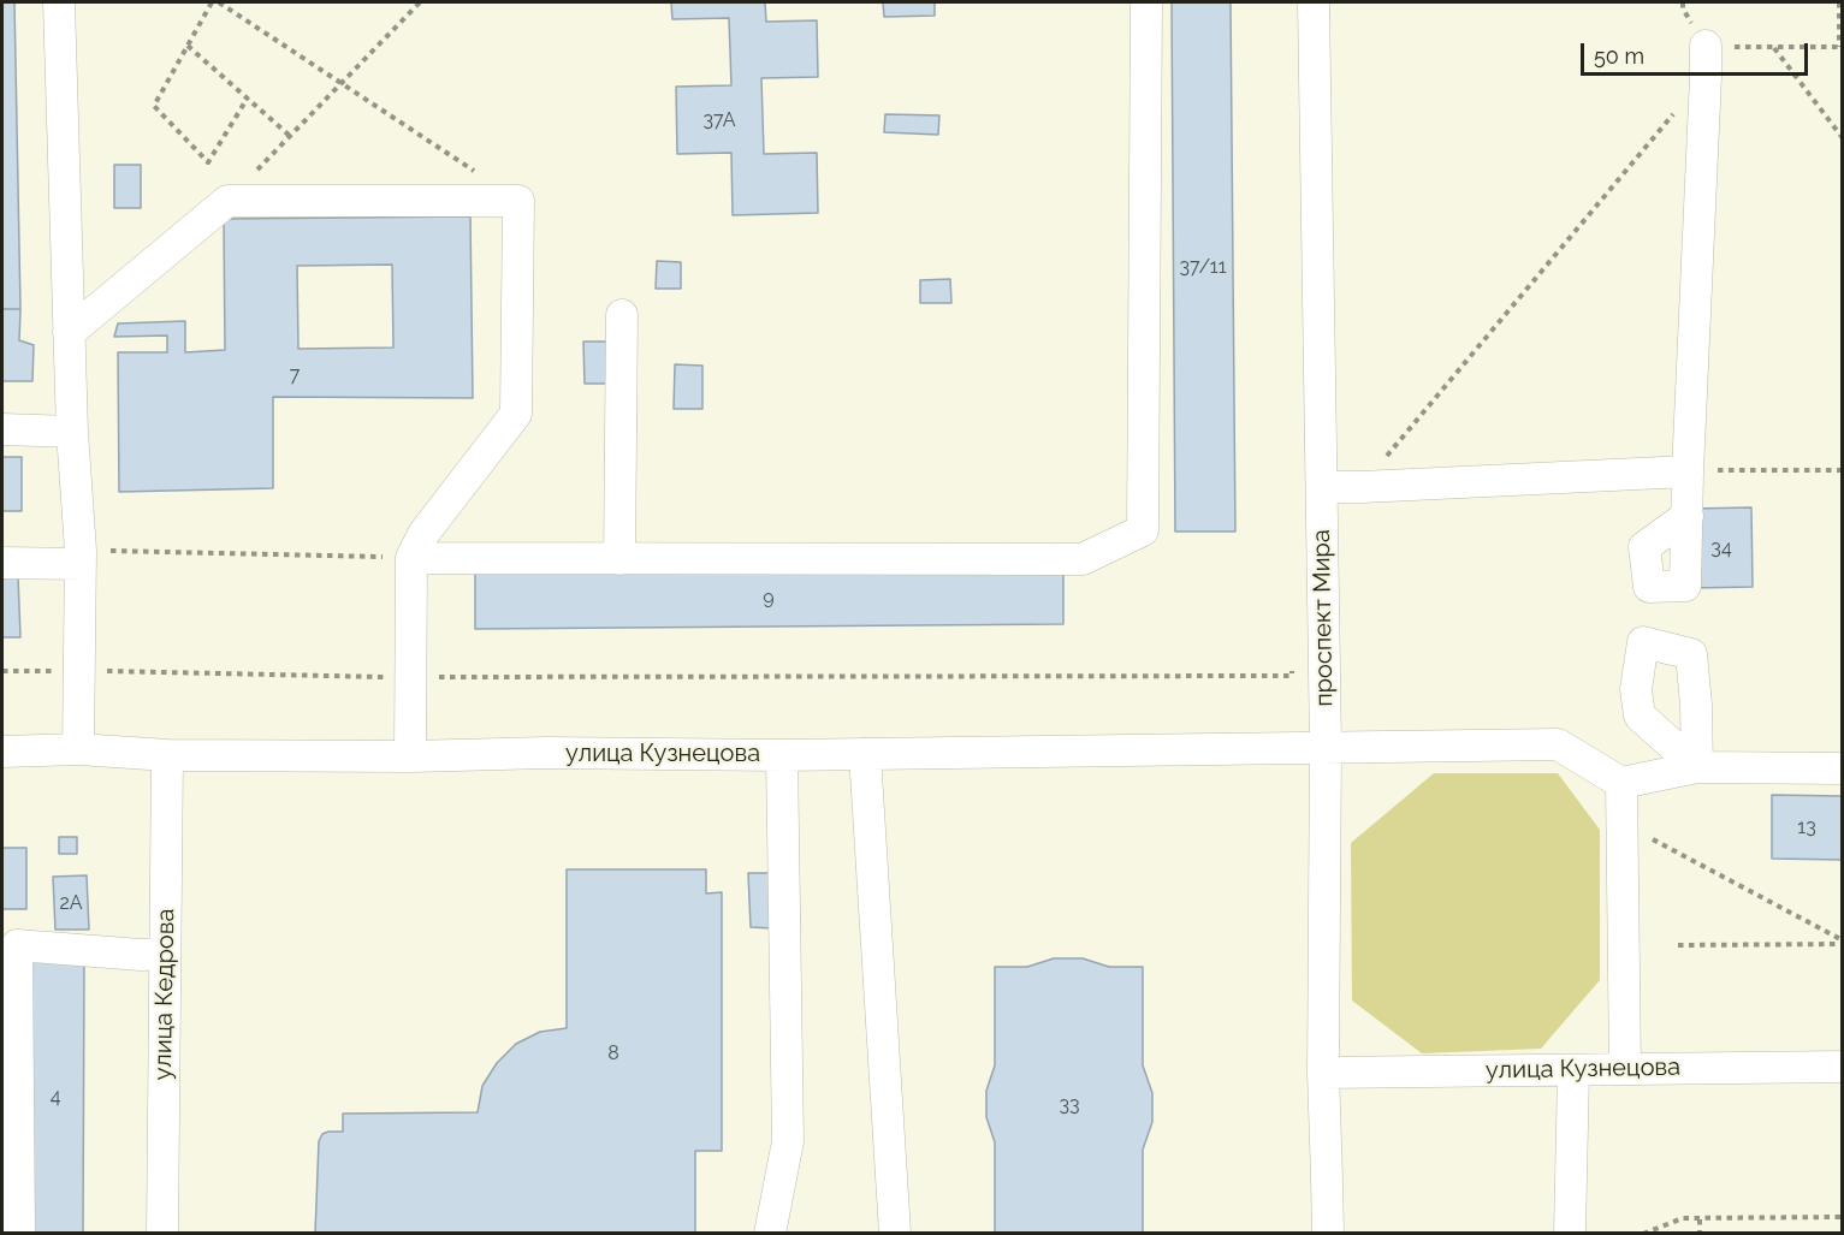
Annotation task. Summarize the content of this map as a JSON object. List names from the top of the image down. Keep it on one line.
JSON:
{"streets":{"street":["проспект Мира","улица Кузнецова","улица Кедрова"]},"crossings":[["проспект Мира","улица Кузнецова"],["улица Кузнецова","улица Кедрова"]],"house_numbers":["37А","37/11","7","34","9","13","2А","8","4","33"],"scale_bar":"50 m"}
